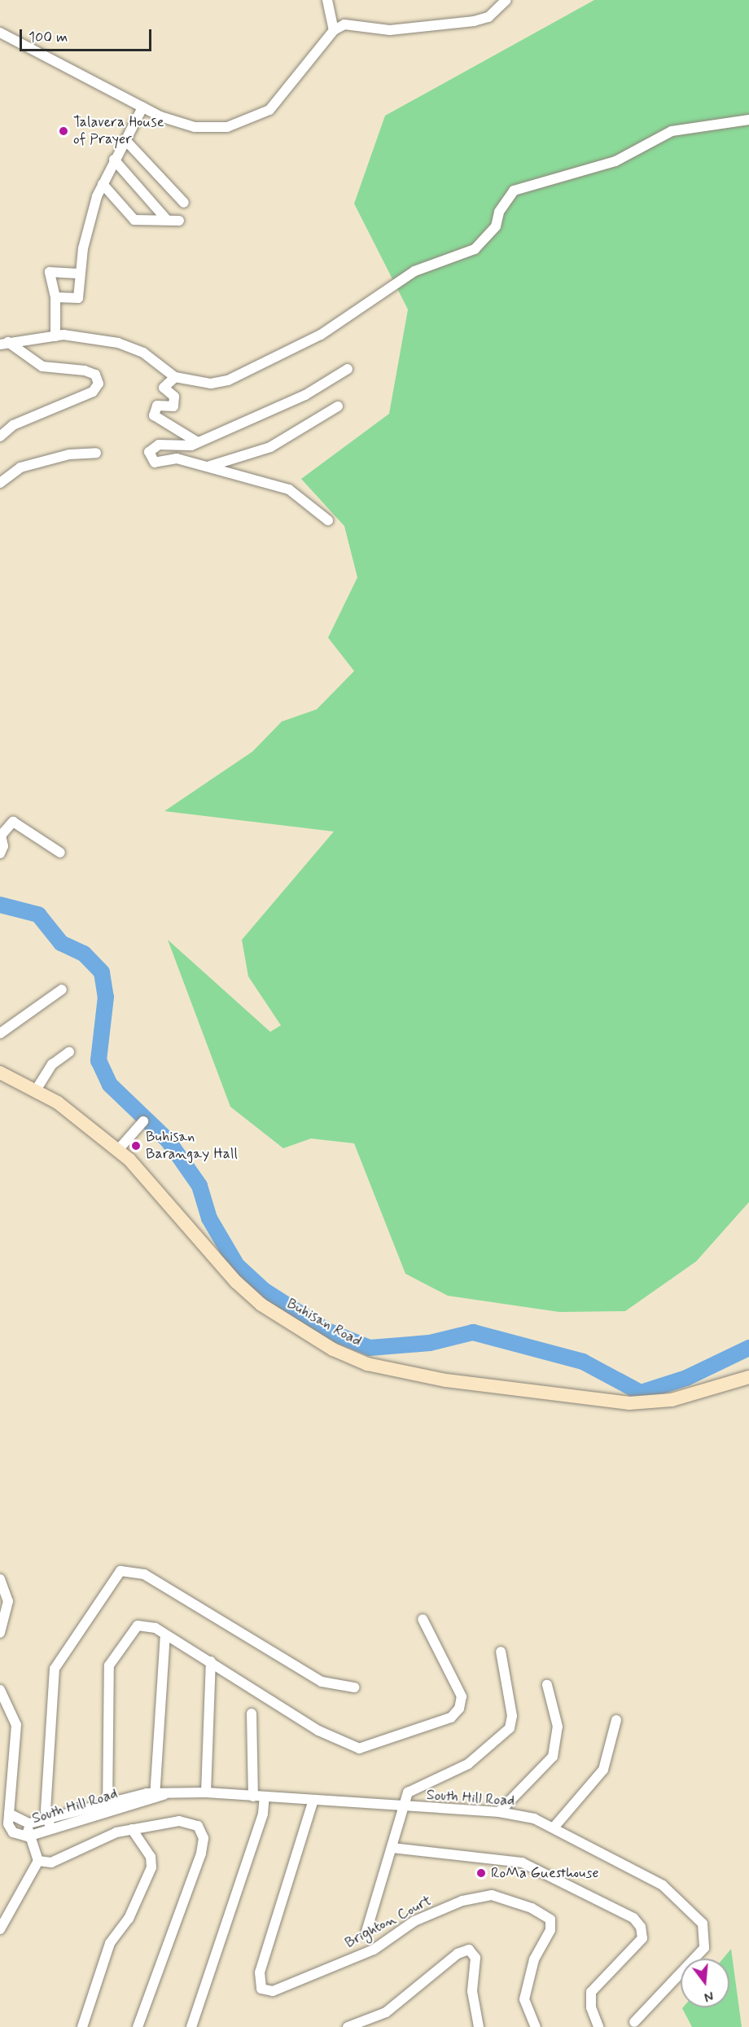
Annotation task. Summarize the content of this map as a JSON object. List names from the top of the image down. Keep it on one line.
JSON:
{"streets":{"street":["Buhisan Road","South Hill Road","Brighton Court"]},"crossings":[["South Hill Road","Brighton Court"]],"places":["Talavera House of Prayer","Buhisan Barangay Hall","RoMa Guesthouse"],"scale_bar":"100 m","north":"bottom"}
